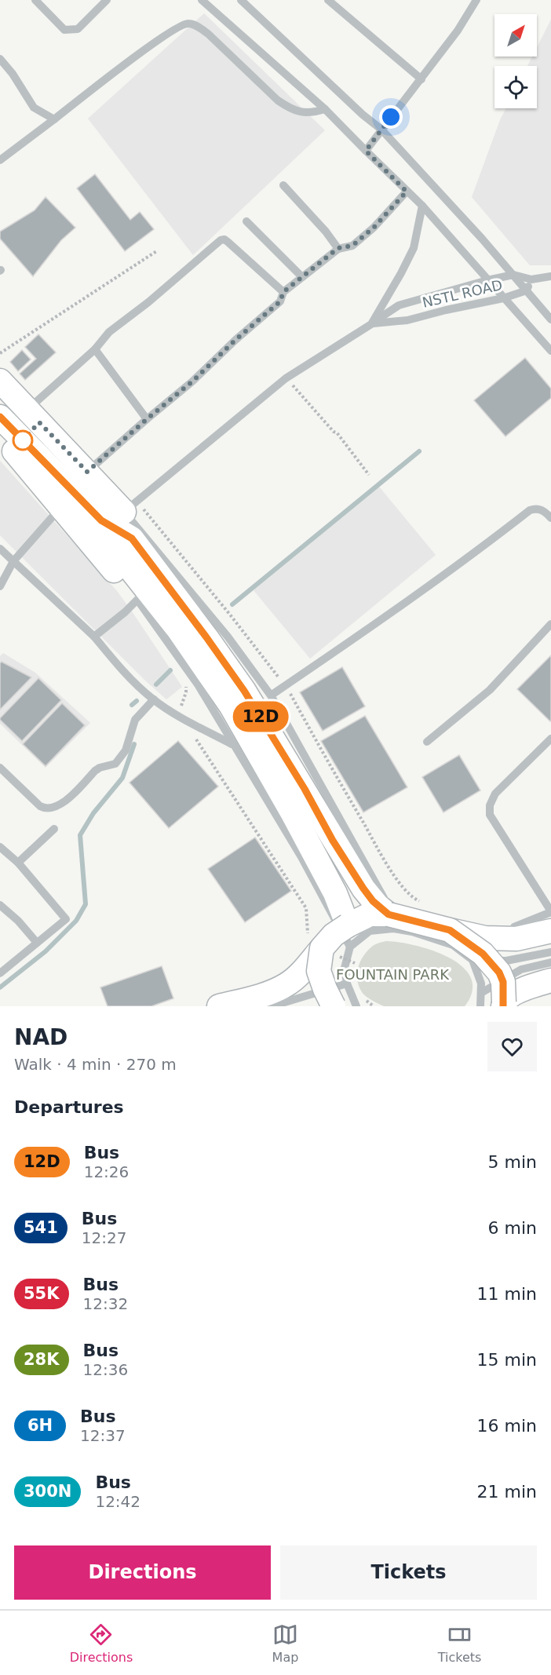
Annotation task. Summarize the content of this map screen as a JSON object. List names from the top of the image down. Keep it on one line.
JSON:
{"streets":{"street":["NSTL ROAD"]},"parks":["FOUNTAIN PARK"],"lines":["bus line 12D"],"north":"top right","page":{"on_map":"12D","heading":[["NAD","Walk · 4 min · 270 m"],"Departures"],"list":[{"mark":"12D","name":"Bus","note":"12:26","value":"5 min"},{"mark":"541","name":"Bus","note":"12:27","value":"6 min"},{"mark":"55K","name":"Bus","note":"12:32","value":"11 min"},{"mark":"28K","name":"Bus","note":"12:36","value":"15 min"},{"mark":"6H","name":"Bus","note":"12:37","value":"16 min"},{"mark":"300N","name":"Bus","note":"12:42","value":"21 min"}],"buttons":["Directions","Tickets"],"tabs":["Directions","Map","Tickets"]}}
